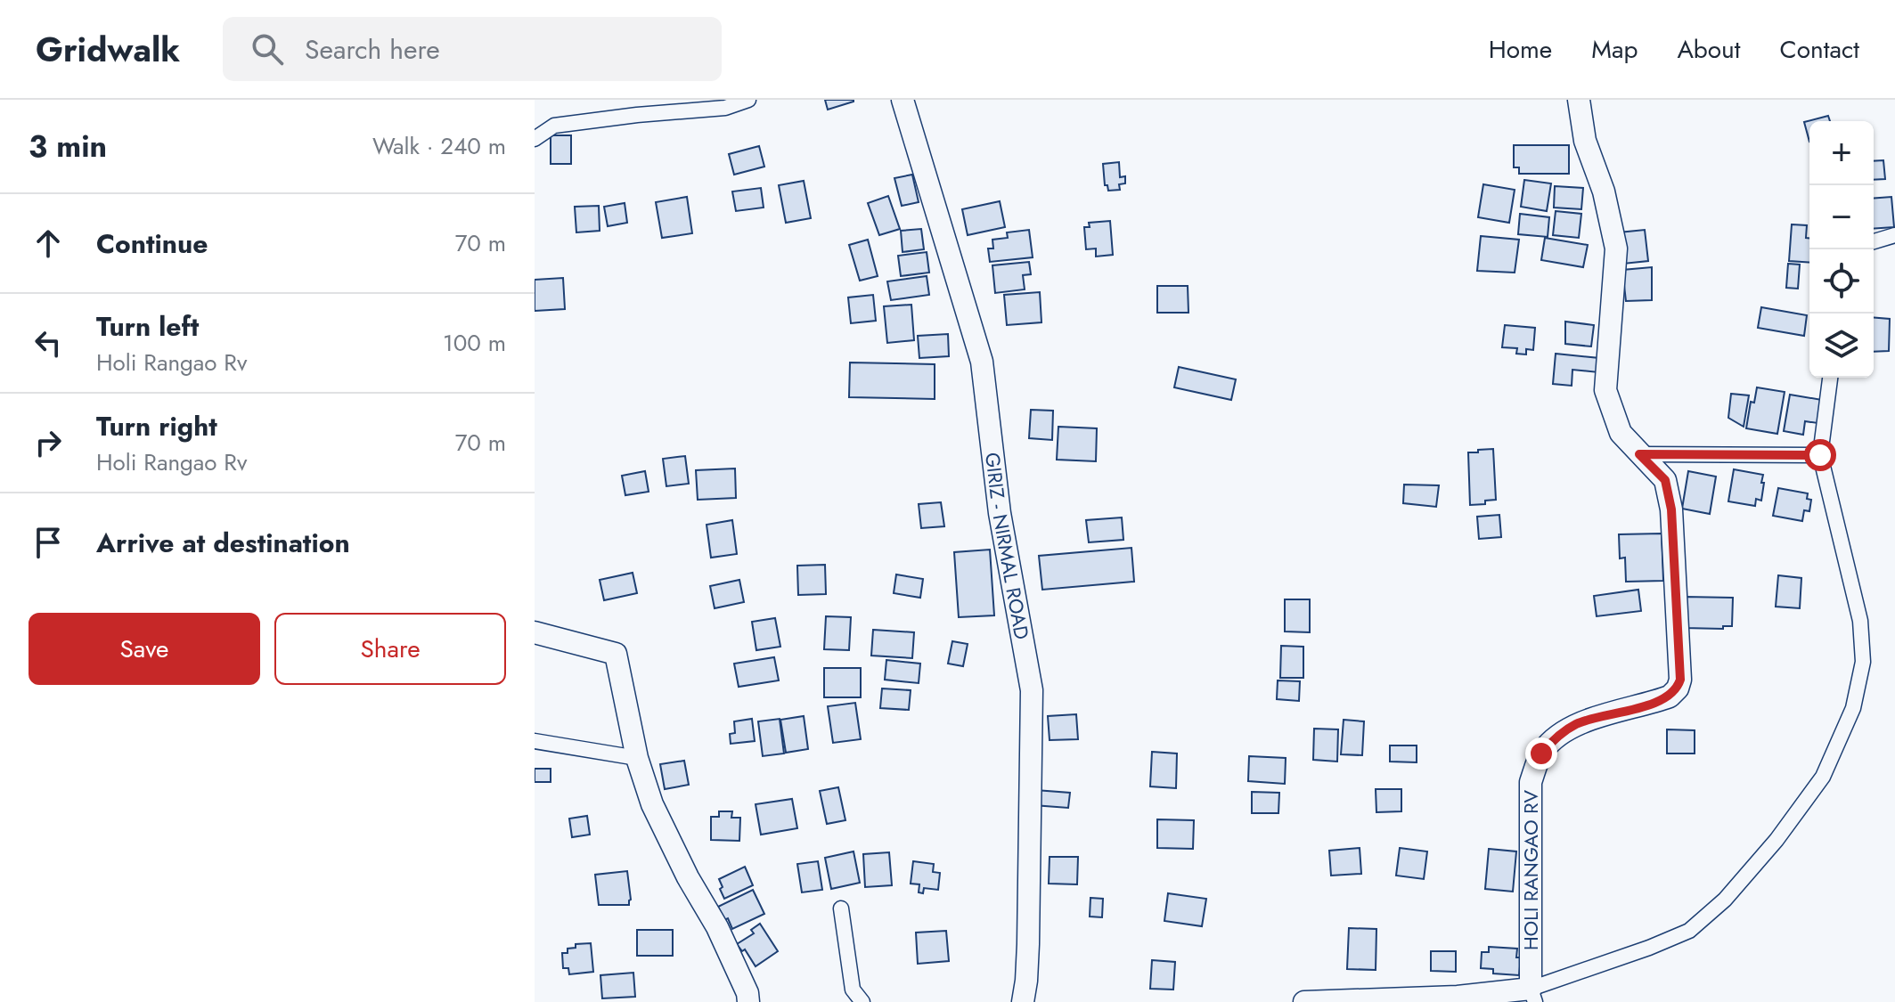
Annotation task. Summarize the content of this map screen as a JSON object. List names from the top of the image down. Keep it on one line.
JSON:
{"streets":{"street":["GIRIZ - NIRMAL ROAD","HOLI RANGAO RV"]},"page":{"header":"Gridwalk","search":"Search here","nav":["Home","Map","About","Contact"],"heading":["3 min","Walk · 240 m"],"map_buttons":["+","−"],"list":[["Continue","70 m"],["Turn left","Holi Rangao Rv","100 m"],["Turn right","Holi Rangao Rv","70 m"],"Arrive at destination"],"buttons":["Save","Share"]}}
